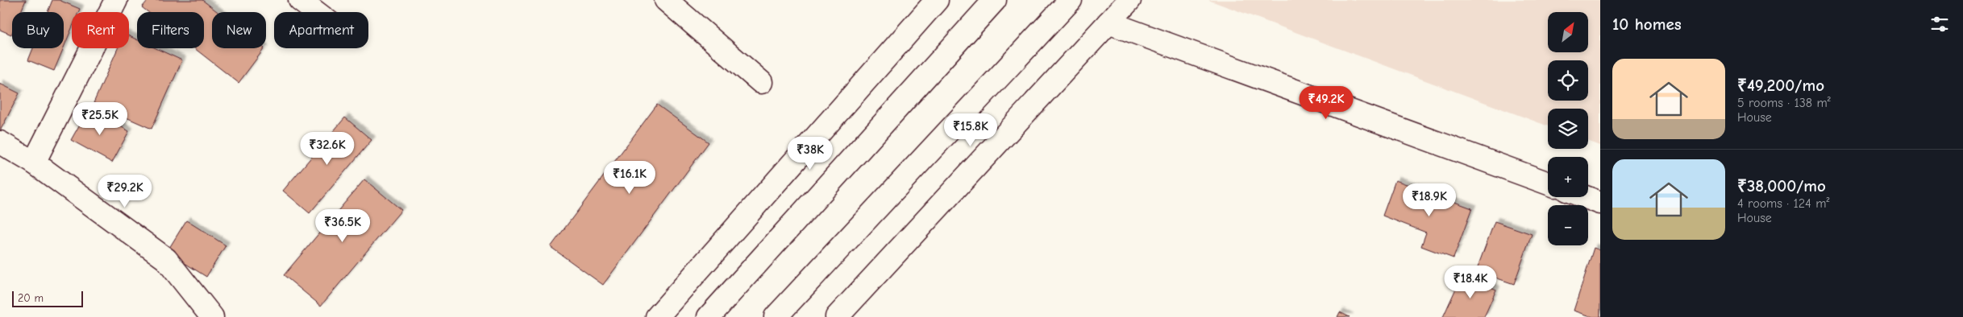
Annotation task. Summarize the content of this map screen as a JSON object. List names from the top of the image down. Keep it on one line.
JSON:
{"scale_bar":"20 m","north":"top right","page":{"heading":"10 homes","map_buttons":["+","−"],"chip":["Buy","Rent","Filters","New","Apartment"],"list":[{"name":"₹49,200/mo","note":"5 rooms · 138 m² · House"},{"name":"₹38,000/mo","note":"4 rooms · 124 m² · House"}],"price":["₹49.2K","₹25.5K","₹15.8K","₹32.6K","₹38K","₹16.1K","₹29.2K","₹18.9K","₹36.5K","₹18.4K"],"scale":"20 m"}}
